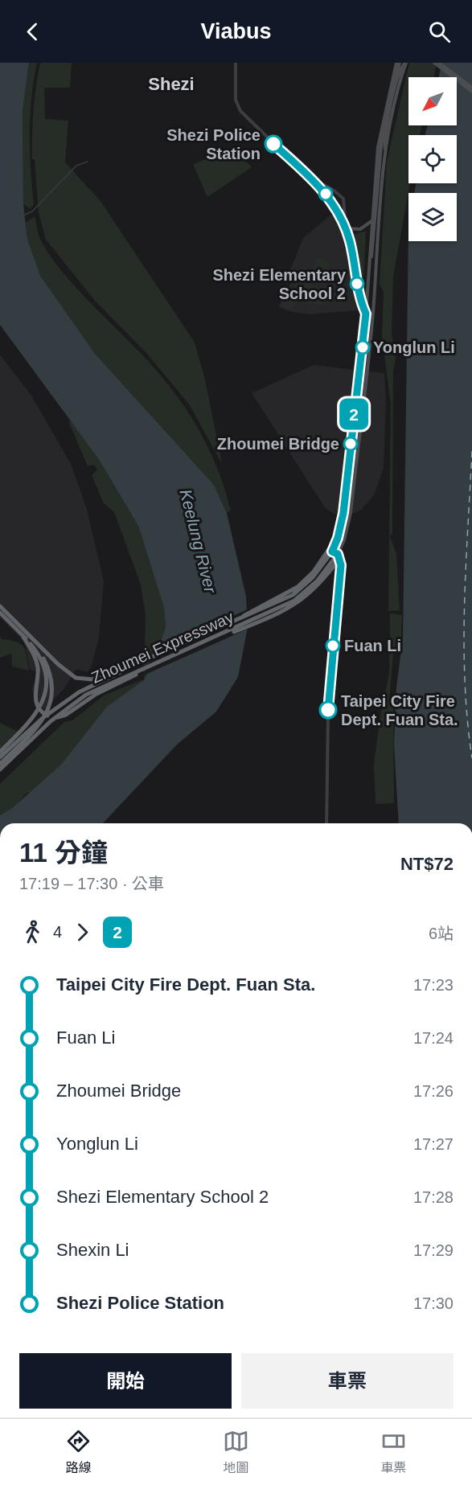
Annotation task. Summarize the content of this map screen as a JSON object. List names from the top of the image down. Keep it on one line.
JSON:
{"streets":{"highway":["Zhoumei Expressway"]},"districts":["Shezi"],"water":["Keelung River"],"places":["Shezi Police Station","Shezi Elementary School 2","Yonglun Li","Zhoumei Bridge","Fuan Li","Taipei City Fire Dept. Fuan Sta."],"lines":["bus line 2"],"north":"bottom left","page":{"header":"Viabus","on_map":"2","heading":["11 分鐘","17:19 – 17:30 · 公車","NT$72"],"legs":["4","2","6站"],"list":[{"name":"Taipei City Fire Dept. Fuan Sta.","value":"17:23"},{"name":"Fuan Li","value":"17:24"},{"name":"Zhoumei Bridge","value":"17:26"},{"name":"Yonglun Li","value":"17:27"},{"name":"Shezi Elementary School 2","value":"17:28"},{"name":"Shexin Li","value":"17:29"},{"name":"Shezi Police Station","value":"17:30"}],"buttons":["開始","車票"],"tabs":["路線","地圖","車票"]}}
